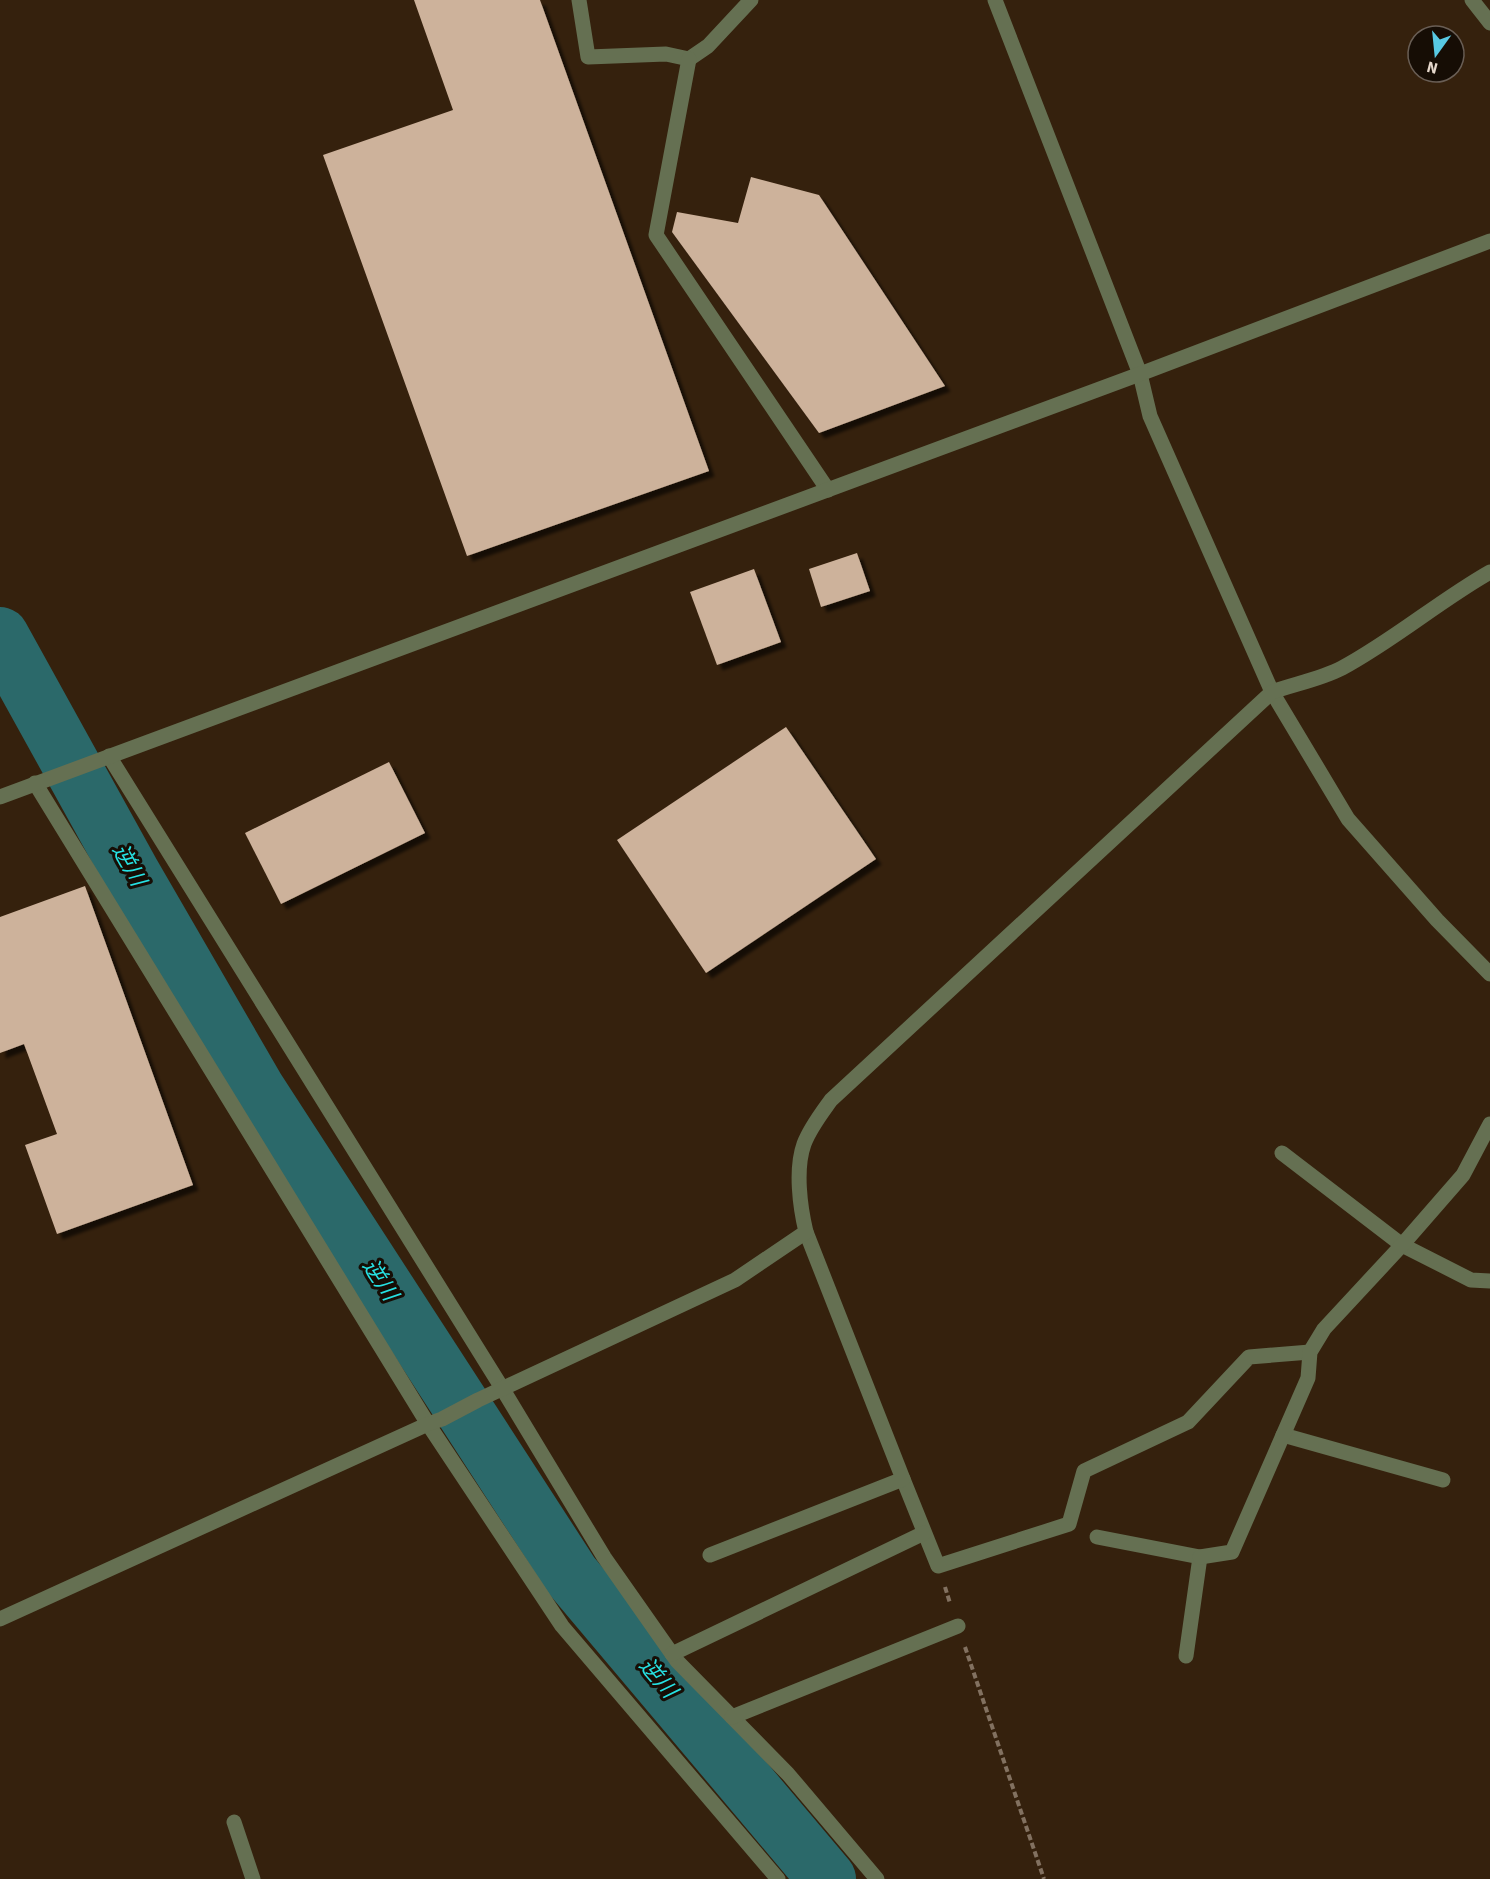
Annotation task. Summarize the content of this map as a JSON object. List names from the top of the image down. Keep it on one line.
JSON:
{"water":["逆川"],"north":"bottom"}
